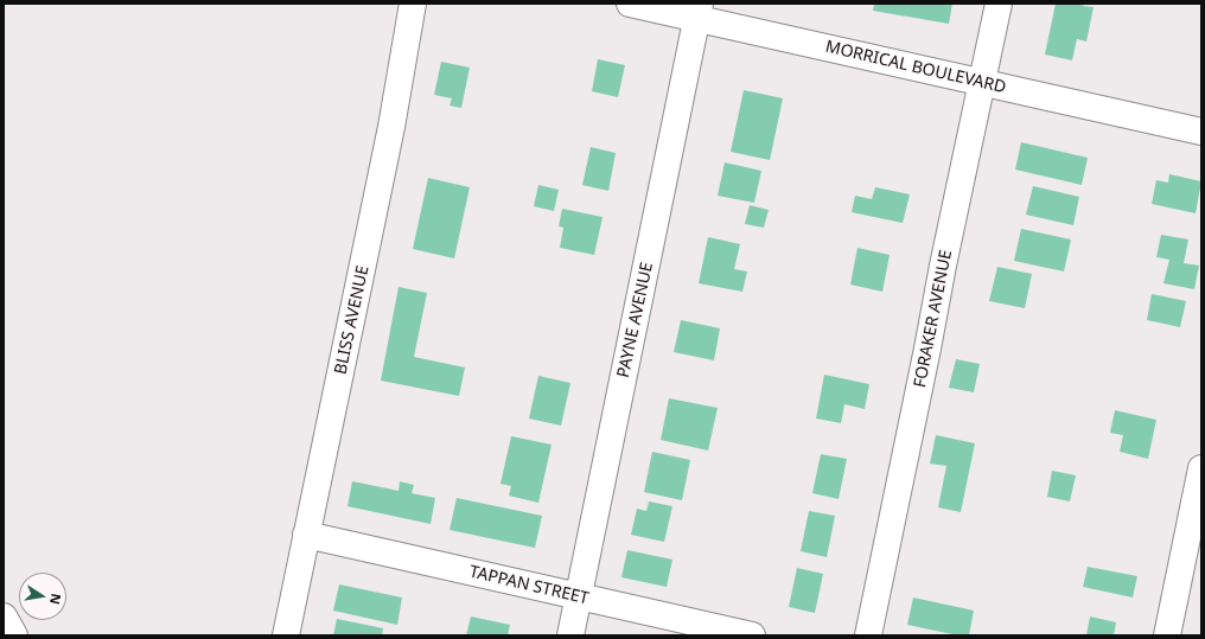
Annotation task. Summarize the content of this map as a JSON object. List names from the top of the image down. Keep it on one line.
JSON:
{"streets":{"street":["MORRICAL BOULEVARD","FORAKER AVENUE","BLISS AVENUE","PAYNE AVENUE","TAPPAN STREET"]},"crossings":[["MORRICAL BOULEVARD","FORAKER AVENUE"],["MORRICAL BOULEVARD","PAYNE AVENUE"],["BLISS AVENUE","TAPPAN STREET"],["PAYNE AVENUE","TAPPAN STREET"]],"north":"right"}
